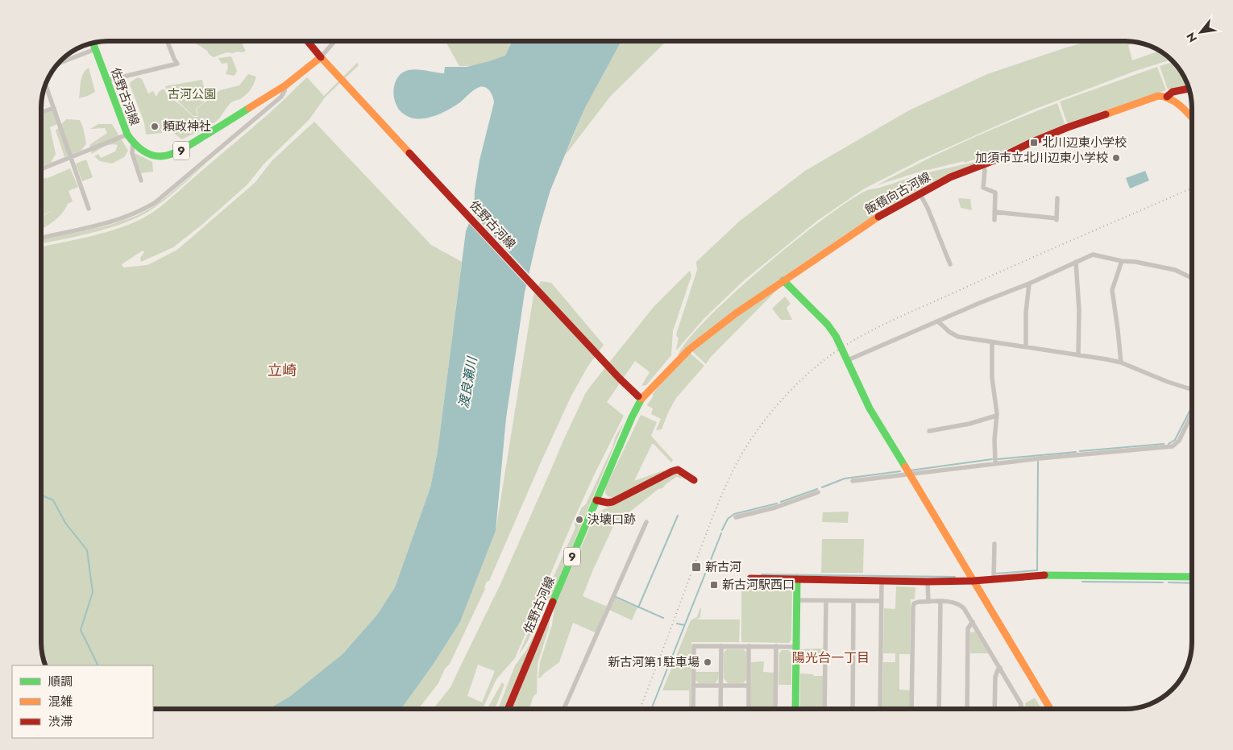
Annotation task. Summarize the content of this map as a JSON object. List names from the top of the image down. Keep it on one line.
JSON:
{"streets":{"main road":["佐野古河線","9","飯積向古河線"]},"crossings":[["佐野古河線","飯積向古河線"]],"districts":["立崎","陽光台一丁目"],"water":["渡良瀬川"],"parks":["古河公園"],"places":{"other":["頼政神社","加須市立北川辺東小学校","決壊口跡","新古河第１駐車場"],"transit":["北川辺東小学校","新古河","新古河駅西口"]},"legend":["順調","混雑","渋滞"],"north":"bottom left"}
